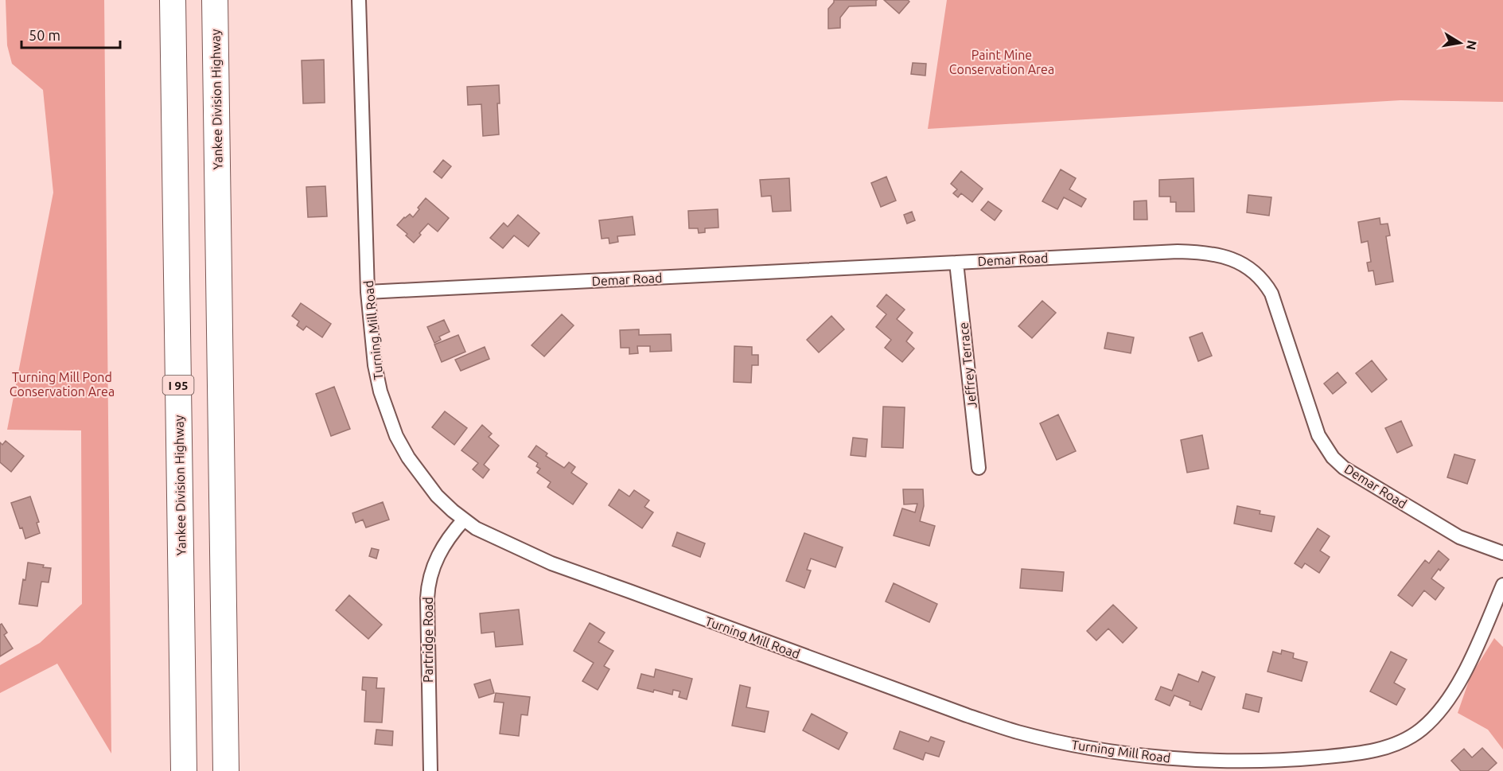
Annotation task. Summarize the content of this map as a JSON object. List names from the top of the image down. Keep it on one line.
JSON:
{"streets":{"highway":["Yankee Division Highway","I 95"],"street":["Demar Road","Turning Mill Road","Jeffrey Terrace","Partridge Road"]},"crossings":[["Demar Road","Turning Mill Road"],["Demar Road","Jeffrey Terrace"],["Turning Mill Road","Partridge Road"]],"parks":["Paint Mine Conservation Area","Turning Mill Pond Conservation Area"],"scale_bar":"50 m","north":"right"}
